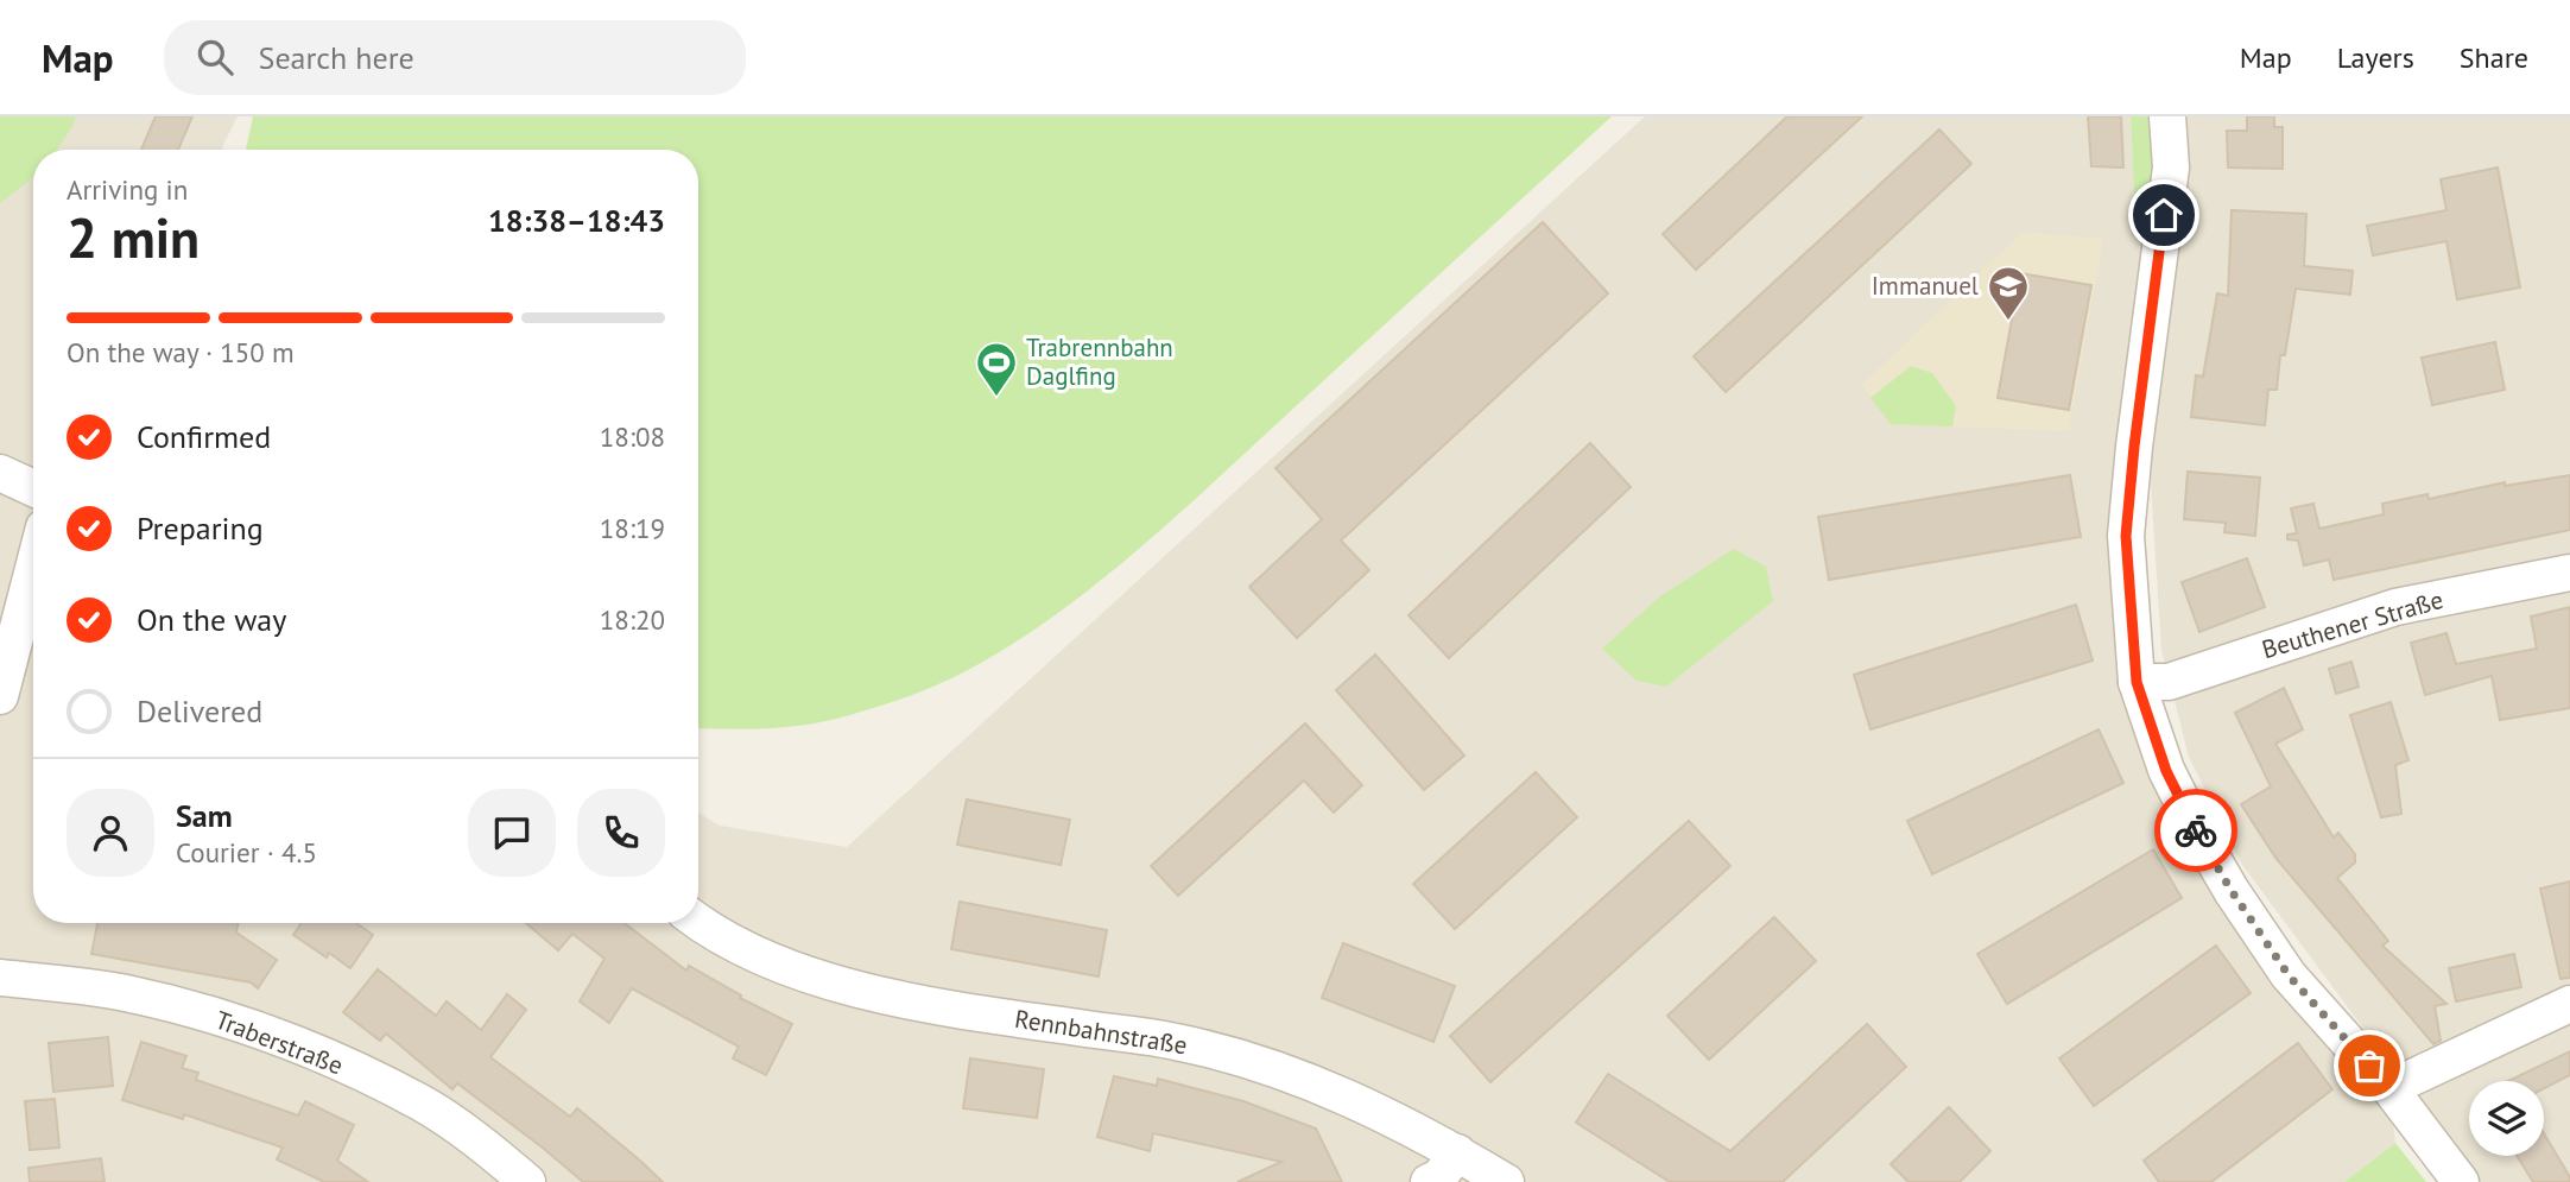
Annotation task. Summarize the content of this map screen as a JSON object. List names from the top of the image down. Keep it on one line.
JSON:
{"streets":{"street":["Beuthener Straße","Rennbahnstraße","Traberstraße"]},"places":{"school or university":["Immanuel"],"sports":["Trabrennbahn Daglfing"]},"page":{"header":"Map","search":"Search here","nav":["Map","Layers","Share"],"heading":["2 min","Arriving in","18:38–18:43"],"panel":["Sam","Courier · 4.5"],"bar":"On the way · 150 m","list":[["Confirmed","18:08"],["Preparing","18:19"],["On the way","18:20"],"Delivered"]}}
